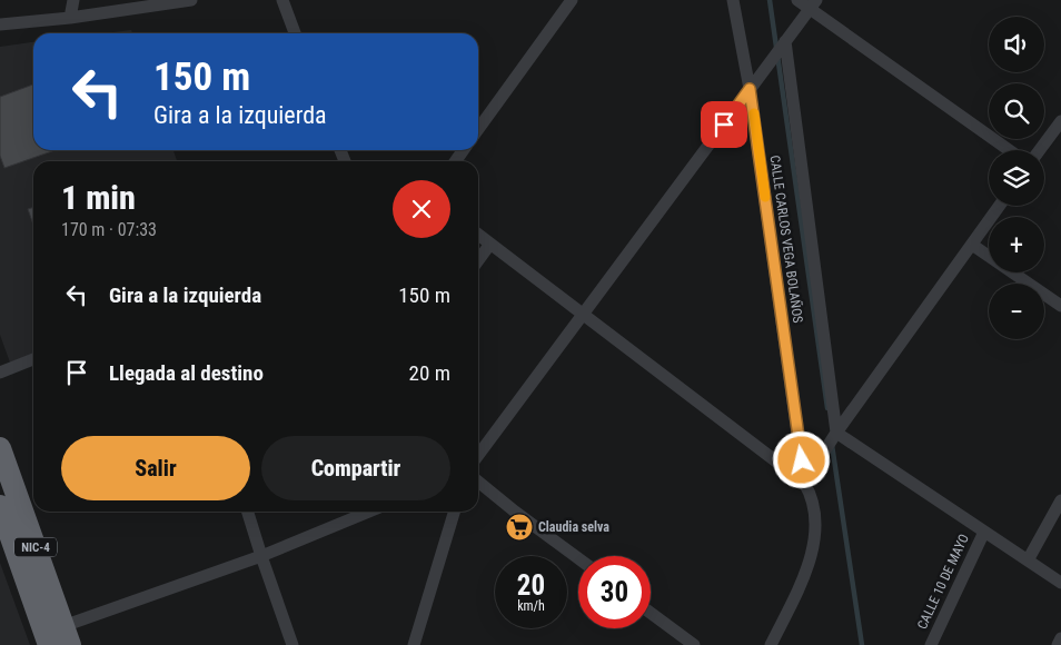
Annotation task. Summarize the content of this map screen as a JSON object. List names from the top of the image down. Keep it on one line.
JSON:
{"streets":{"highway":["NIC-4"],"street":["CALLE CARLOS VEGA BOLAÑOS","CALLE 10 DE MAYO"]},"places":{"supermarket":["Claudia selva"]},"page":{"map_buttons":["+","−"],"turn":["150 m","Gira a la izquierda"],"heading":["1 min","170 m · 07:33"],"list":[{"name":"Gira a la izquierda","value":"150 m"},{"name":"Llegada al destino","value":"20 m"}],"buttons":["Salir","Compartir"],"speed":"20 km/h","limit":"30"}}
